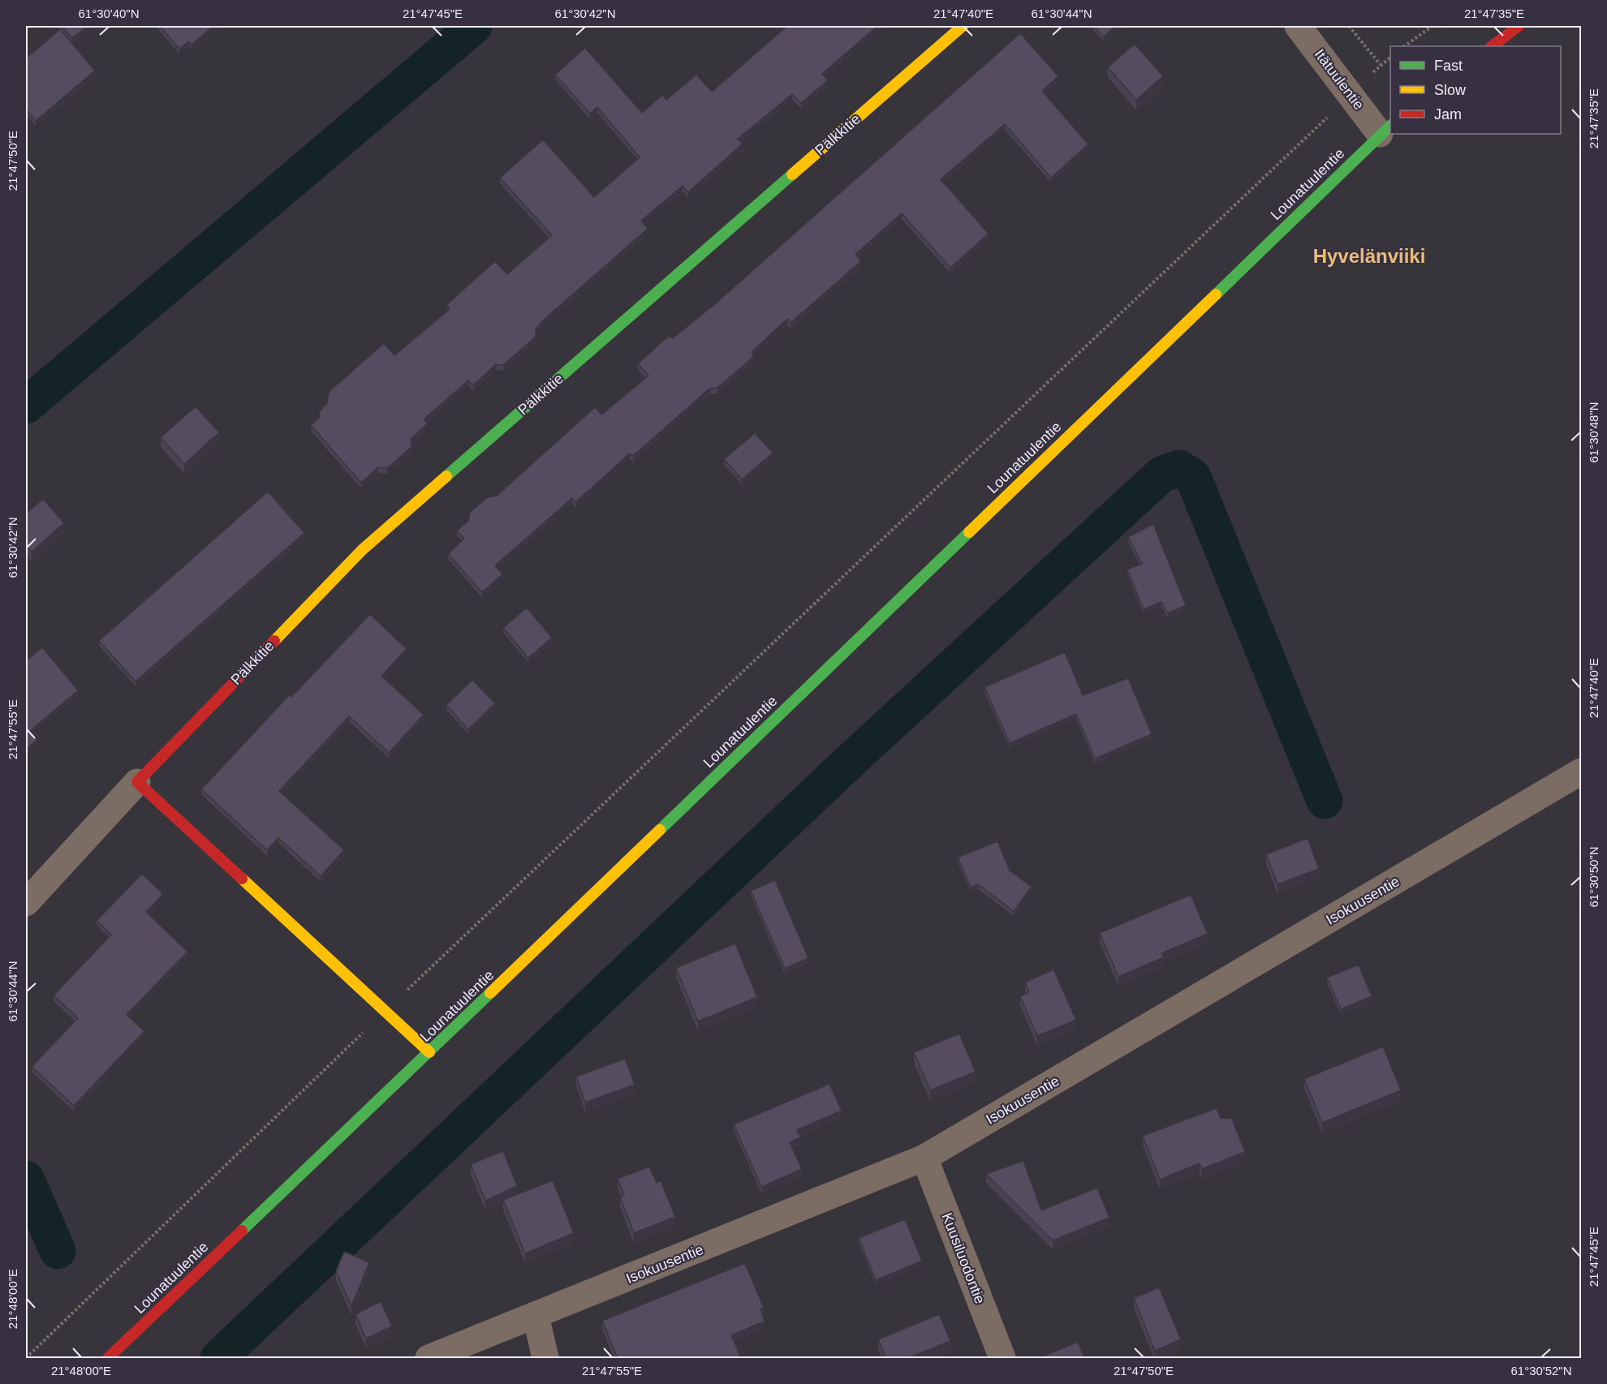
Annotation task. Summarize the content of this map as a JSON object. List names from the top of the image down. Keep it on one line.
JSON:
{"streets":{"street":["Itätuulentie","Pälkkitie","Lounatuulentie","Isokuusentie","Kuusiluodontie"]},"crossings":[["Itätuulentie","Lounatuulentie"],["Isokuusentie","Kuusiluodontie"]],"districts":["Hyvelänviiki"],"legend":["Fast","Slow","Jam"],"coordinates":["61°30'40\"N","21°47'45\"E","61°30'42\"N","21°47'40\"E","61°30'44\"N","21°47'35\"E","21°47'50\"E","61°30'48\"N","21°47'55\"E","61°30'50\"N","21°48'00\"E","61°30'52\"N"]}
